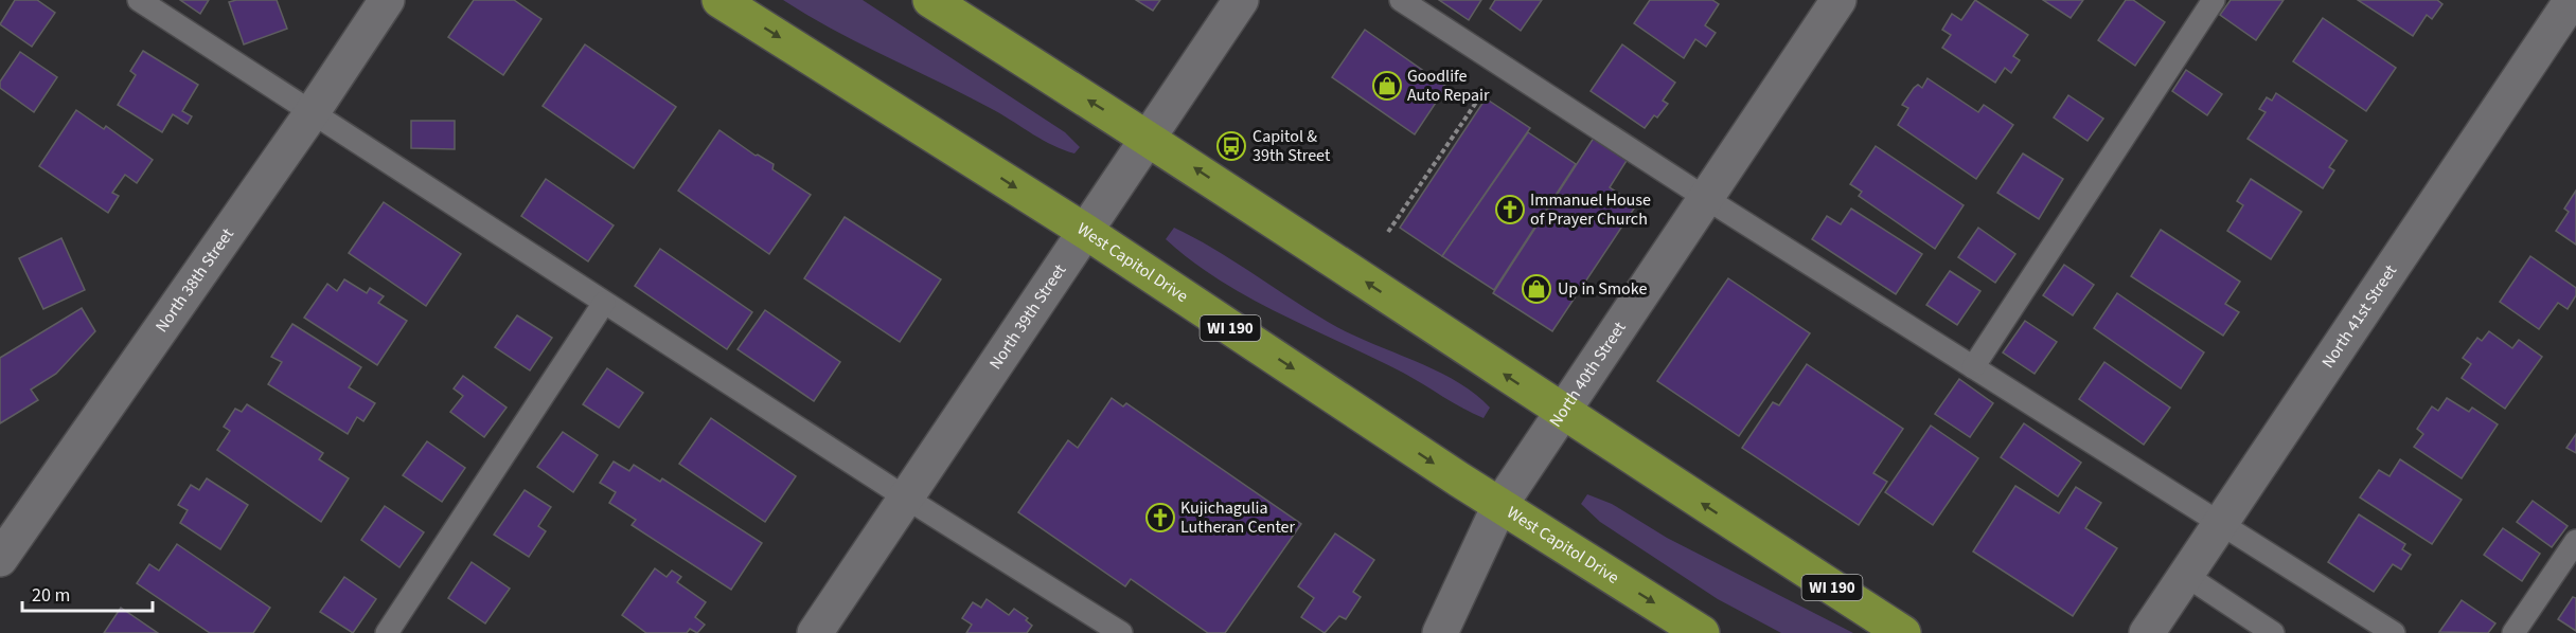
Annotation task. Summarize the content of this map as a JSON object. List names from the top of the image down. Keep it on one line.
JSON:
{"streets":{"main road":["West Capitol Drive","WI 190"],"street":["North 38th Street","North 41st Street","North 39th Street","North 40th Street"]},"crossings":[["West Capitol Drive","North 39th Street"],["West Capitol Drive","North 40th Street"],["North 39th Street","WI 190"],["WI 190","North 40th Street"]],"places":{"shop":["Goodlife Auto Repair","Up in Smoke"],"bus stop":["Capitol & 39th Street"],"church":["Immanuel House of Prayer Church","Kujichagulia Lutheran Center"]},"scale_bar":"20 m"}
